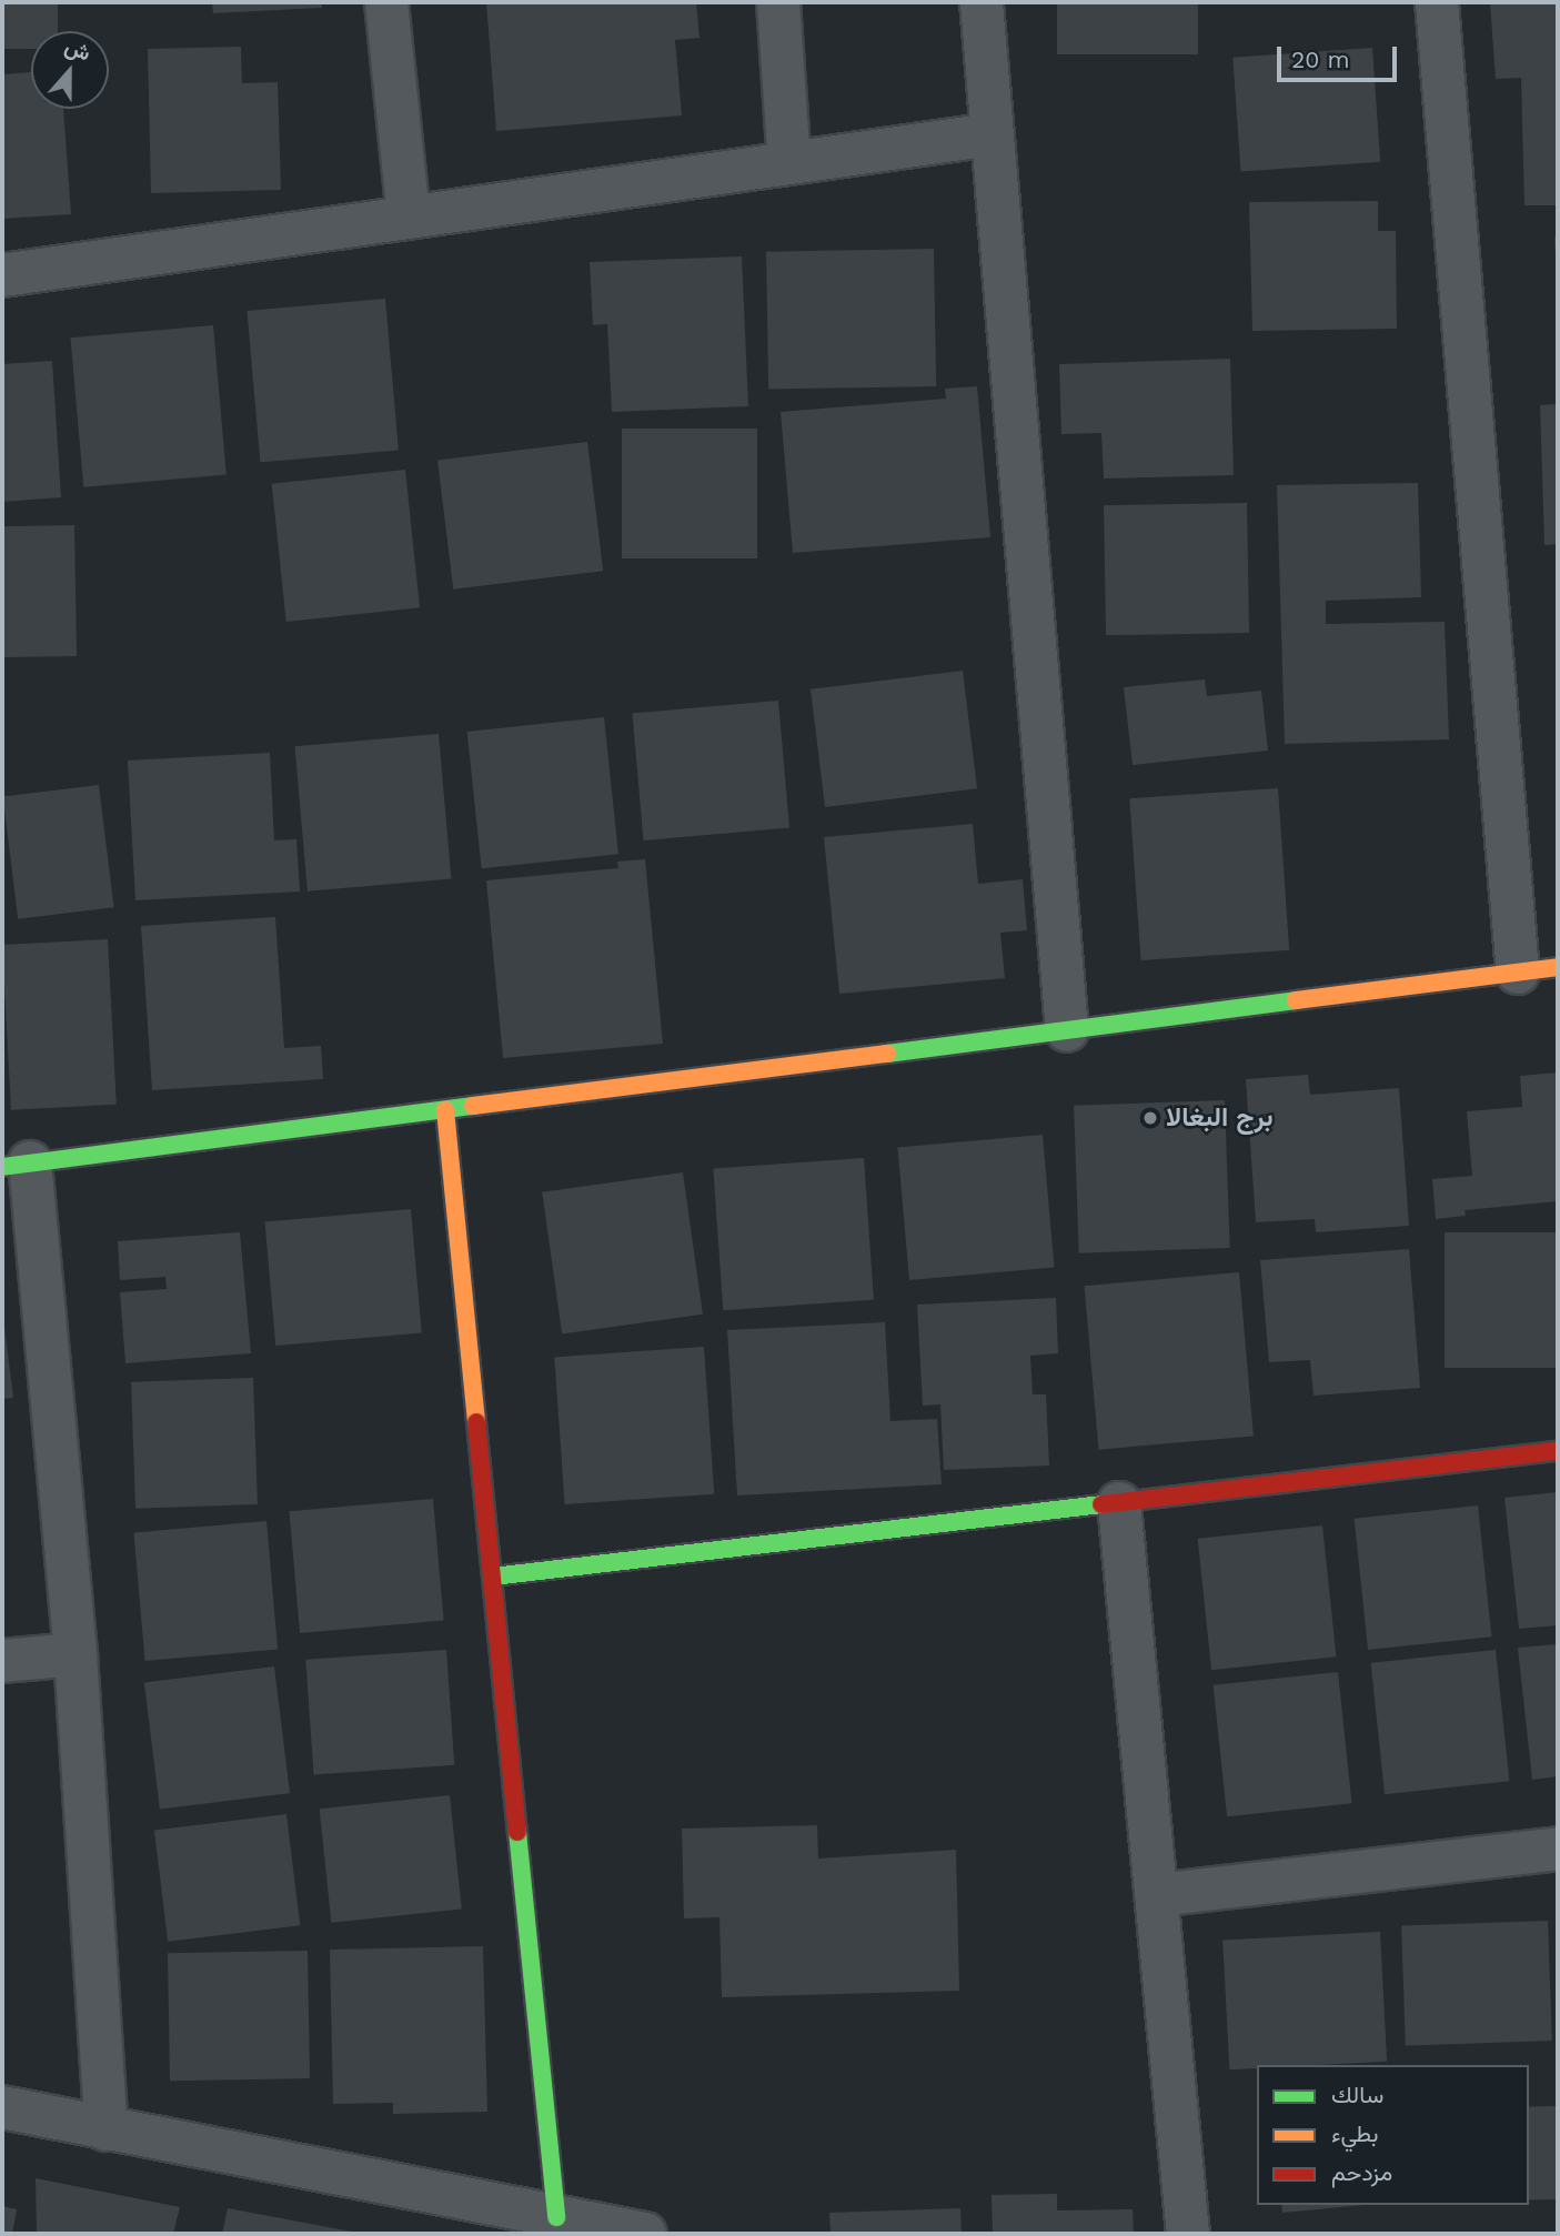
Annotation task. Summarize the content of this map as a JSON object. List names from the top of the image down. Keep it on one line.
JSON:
{"places":["برج البغالا"],"legend":["سالك","بطيء","مزدحم"],"scale_bar":"20 m","north":"top"}
